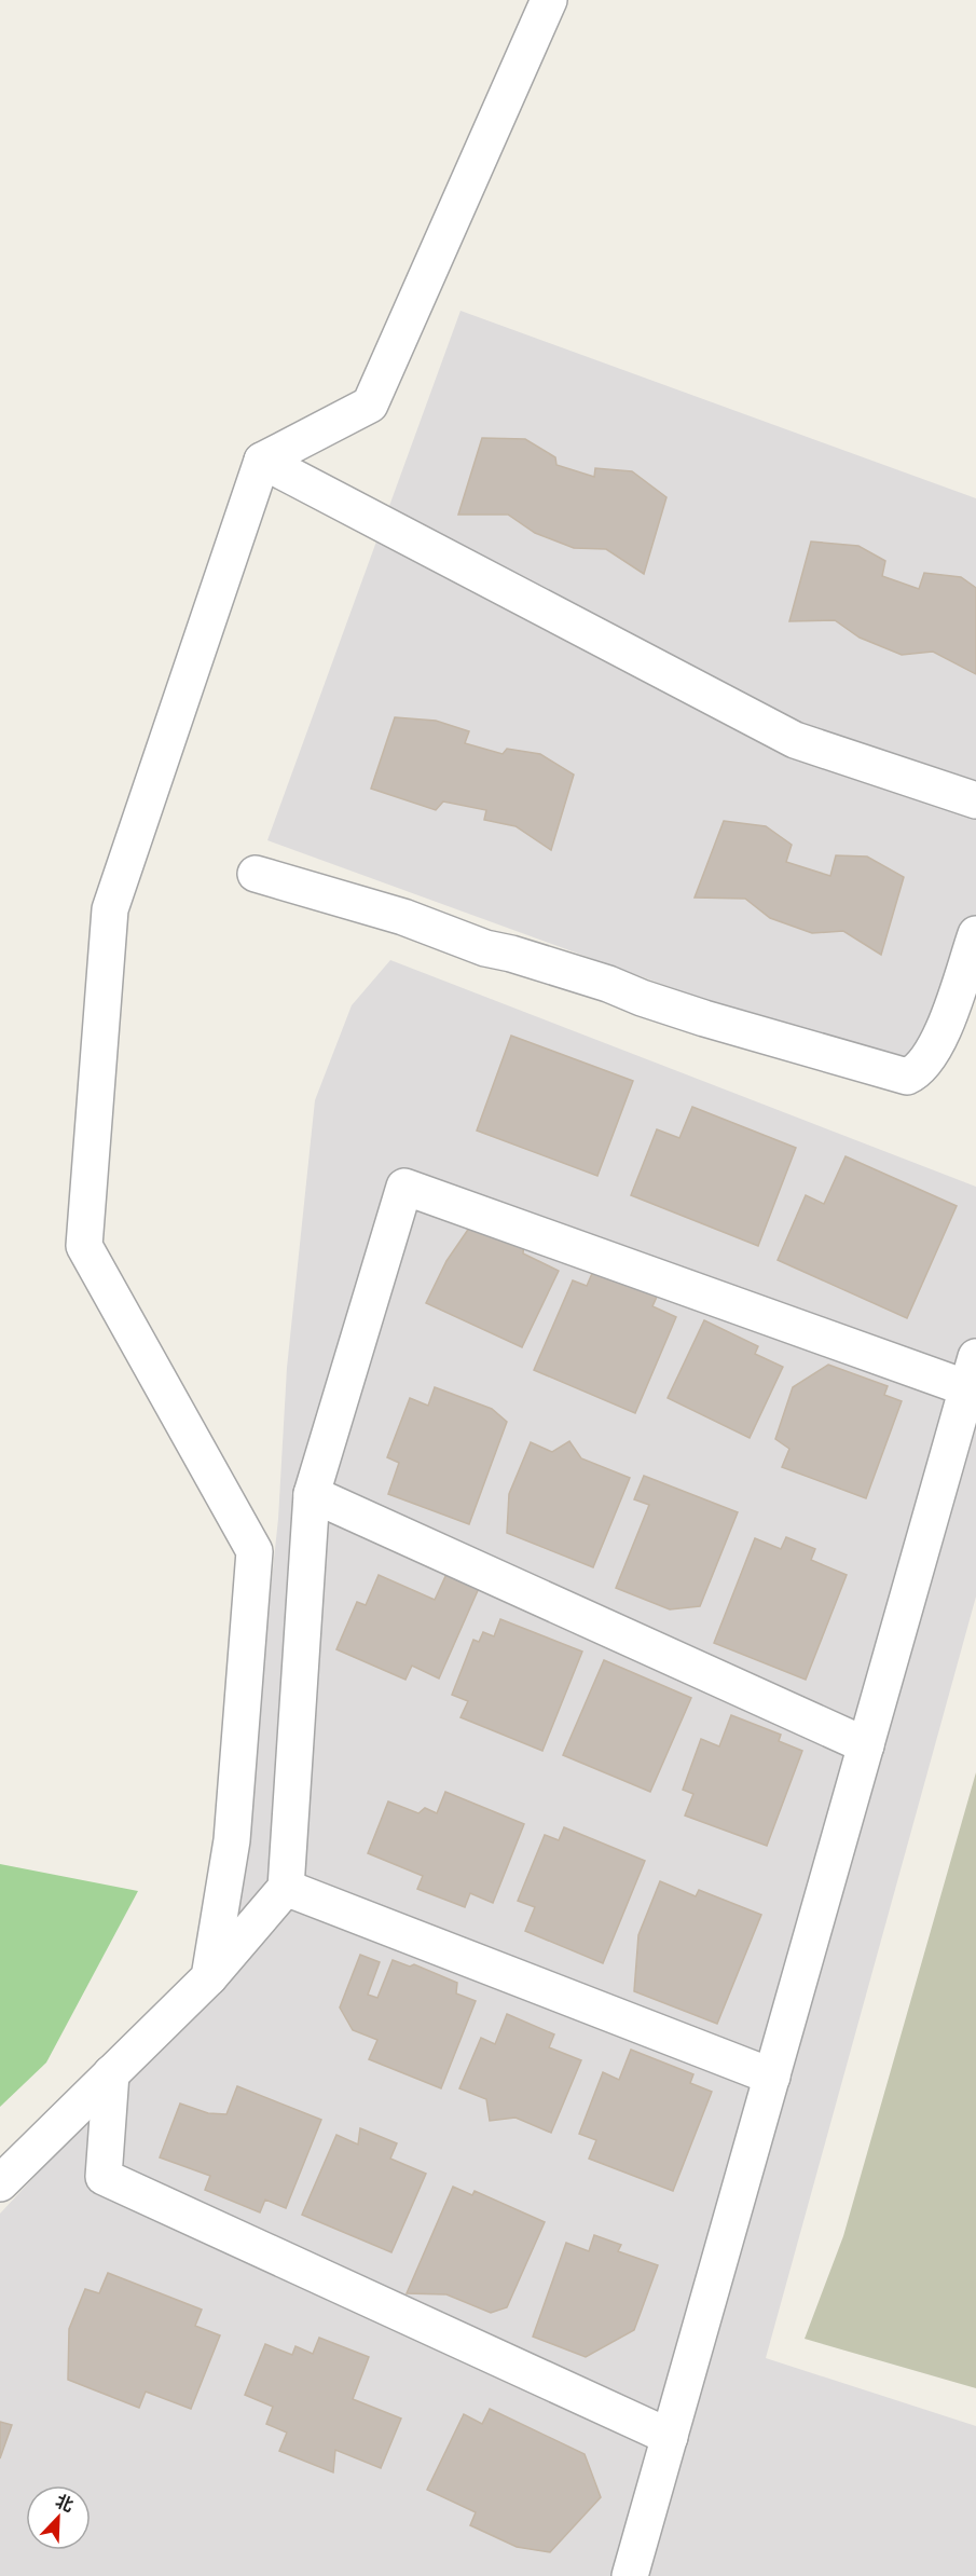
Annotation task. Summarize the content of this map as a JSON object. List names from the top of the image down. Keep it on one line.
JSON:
{"north":"top right"}
